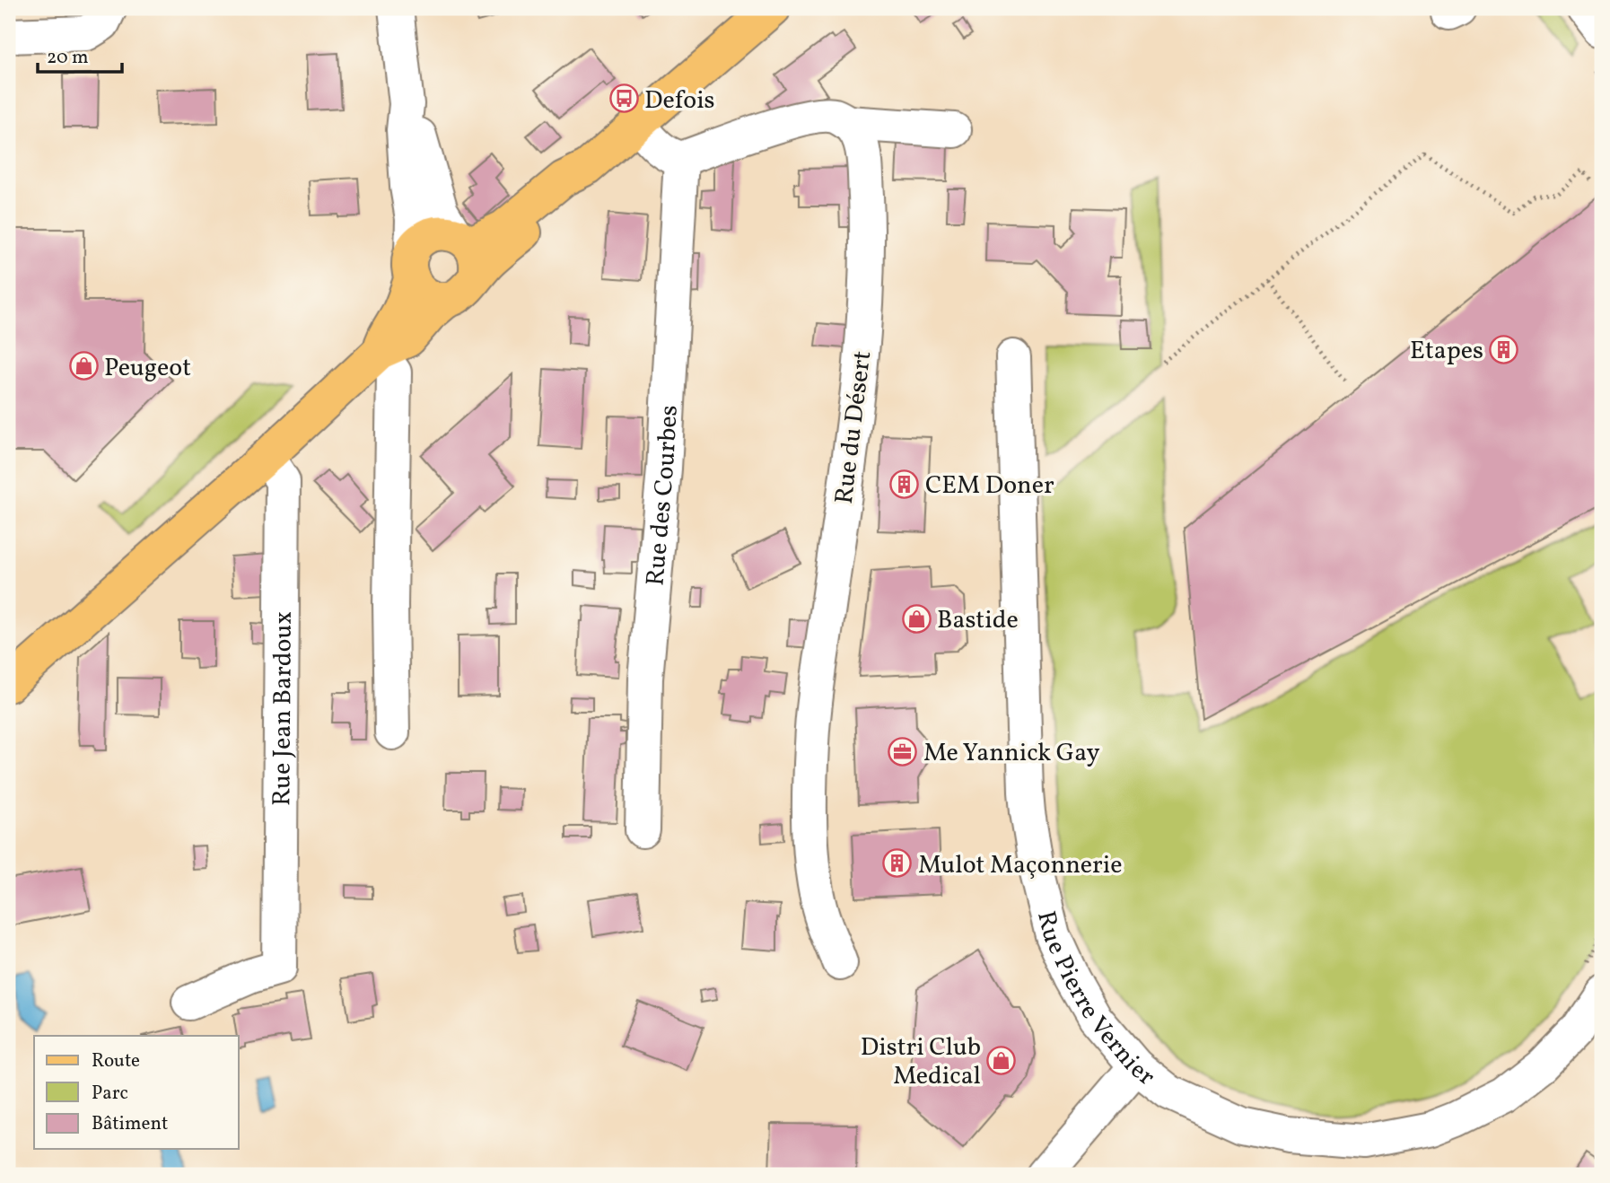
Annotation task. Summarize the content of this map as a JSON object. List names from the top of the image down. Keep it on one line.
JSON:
{"streets":{"street":["Rue du Désert","Rue des Courbes","Rue Jean Bardoux","Rue Pierre Vernier"]},"places":{"bus stop":["Defois"],"building":["Etapes","CEM Doner","Mulot Maçonnerie"],"shop":["Peugeot","Bastide","Distri Club Medical"],"office":["Me Yannick Gay"]},"legend":["Route","Parc","Bâtiment"],"scale_bar":"20 m"}
